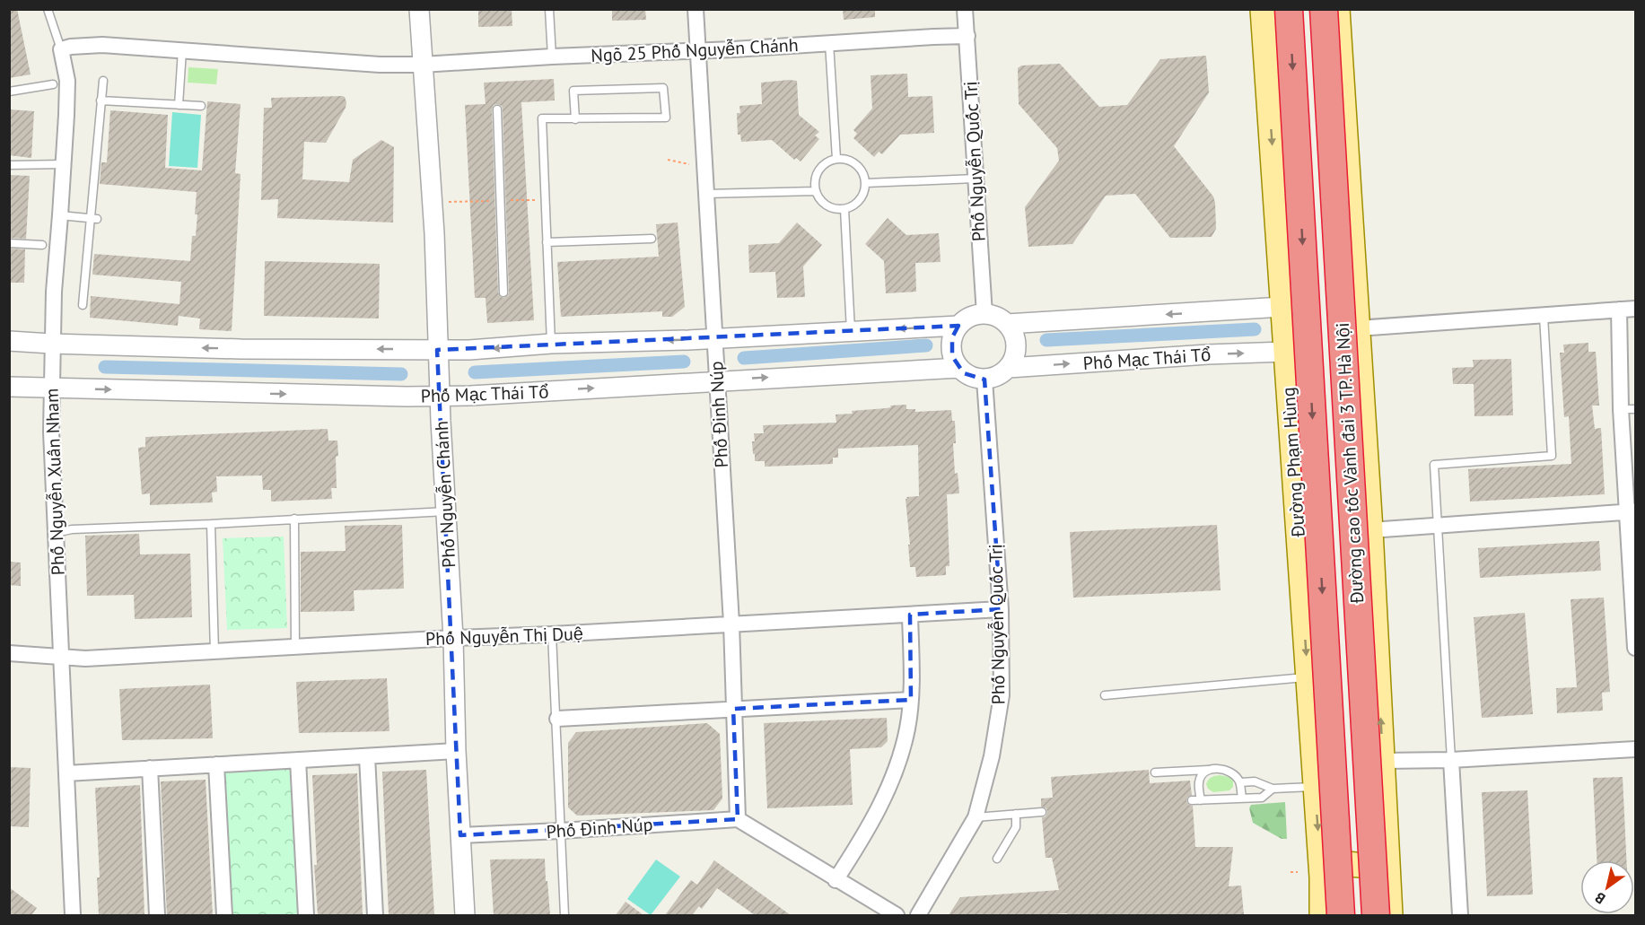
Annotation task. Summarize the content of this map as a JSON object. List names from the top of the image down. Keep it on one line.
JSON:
{"streets":{"highway":["Đường cao tốc Vành đai 3 TP. Hà Nội"],"main road":["Đường Phạm Hùng"],"street":["Ngõ 25 Phố Nguyễn Chánh","Phố Nguyễn Quốc Trị","Phố Mạc Thái Tổ","Phố Đinh Núp","Phố Nguyễn Xuân Nham","Phố Nguyễn Chánh","Phố Nguyễn Thị Duệ"]},"crossings":[["Ngõ 25 Phố Nguyễn Chánh","Phố Nguyễn Quốc Trị"],["Ngõ 25 Phố Nguyễn Chánh","Phố Đinh Núp"],["Ngõ 25 Phố Nguyễn Chánh","Phố Nguyễn Xuân Nham"],["Ngõ 25 Phố Nguyễn Chánh","Phố Nguyễn Chánh"],["Phố Nguyễn Quốc Trị","Phố Mạc Thái Tổ"],["Phố Nguyễn Quốc Trị","Phố Nguyễn Thị Duệ"],["Phố Mạc Thái Tổ","Phố Đinh Núp"],["Phố Mạc Thái Tổ","Đường Phạm Hùng"],["Phố Mạc Thái Tổ","Phố Nguyễn Xuân Nham"],["Phố Mạc Thái Tổ","Phố Nguyễn Chánh"],["Phố Đinh Núp","Phố Nguyễn Chánh"],["Phố Đinh Núp","Phố Nguyễn Thị Duệ"],["Phố Nguyễn Xuân Nham","Phố Nguyễn Thị Duệ"],["Phố Nguyễn Chánh","Phố Nguyễn Thị Duệ"]],"north":"bottom left"}
